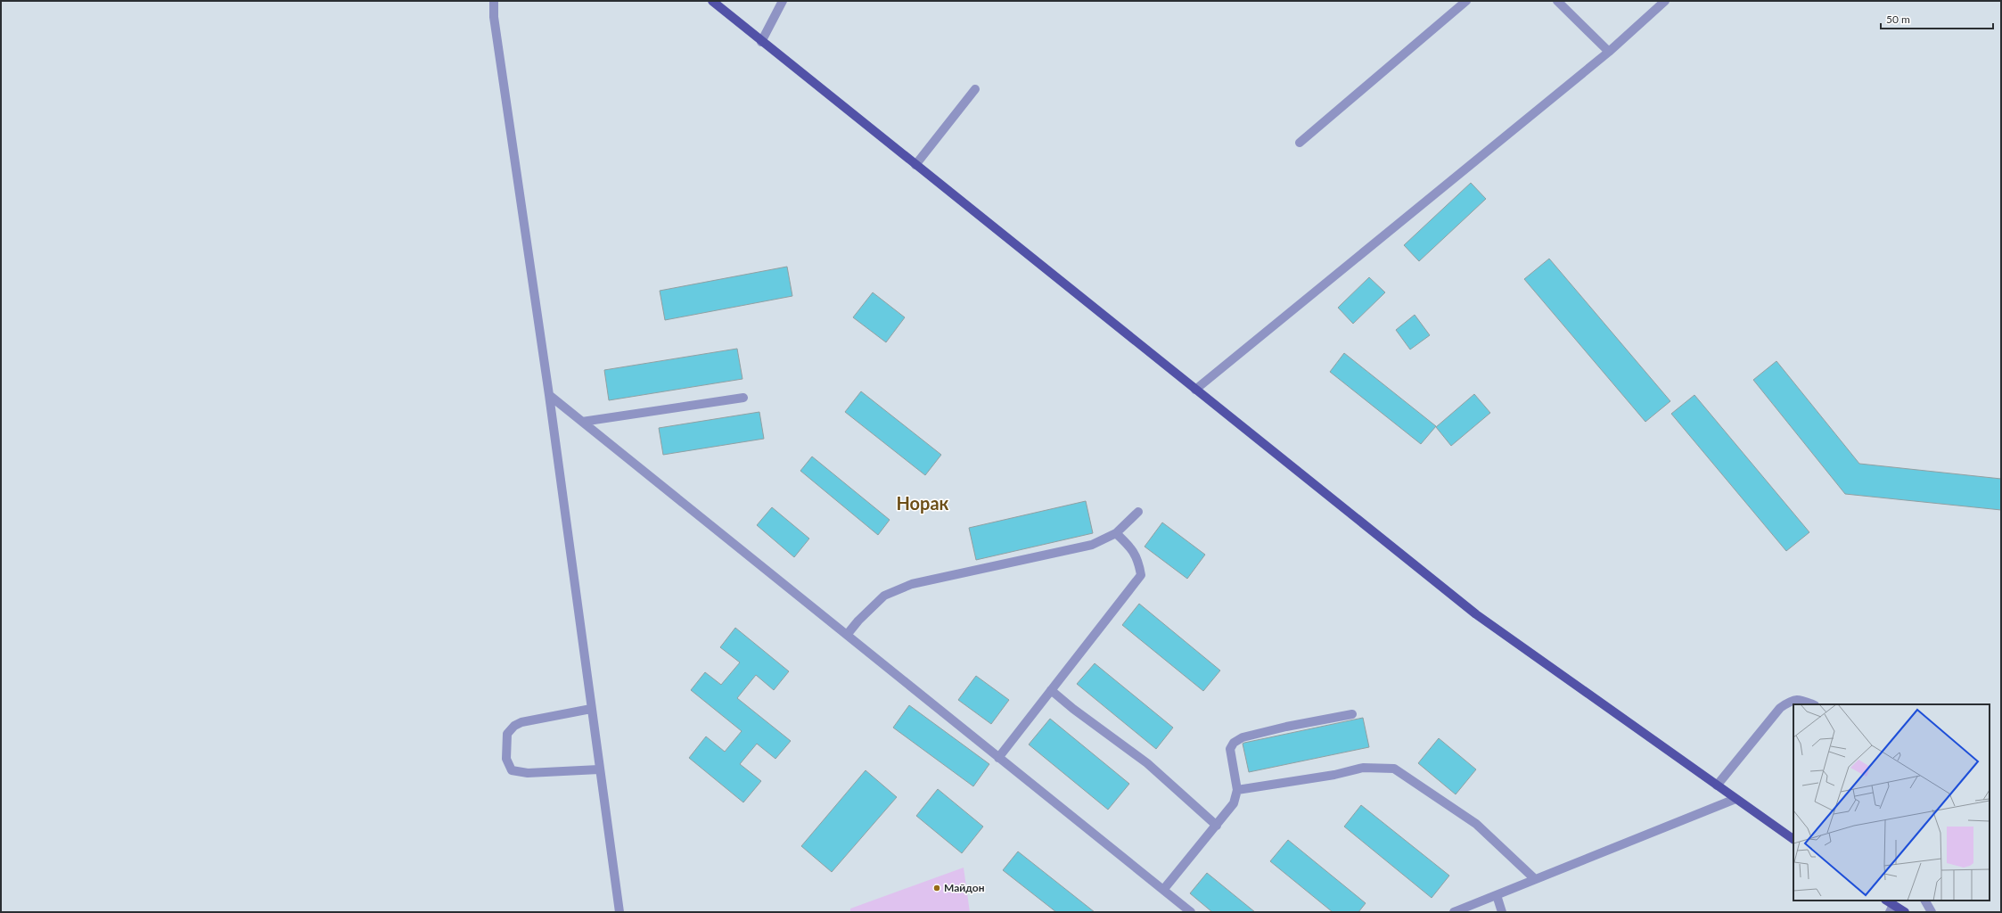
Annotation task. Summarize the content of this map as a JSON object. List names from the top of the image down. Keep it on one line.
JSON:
{"districts":["Норак"],"places":["Майдон"],"scale_bar":"50 m"}
